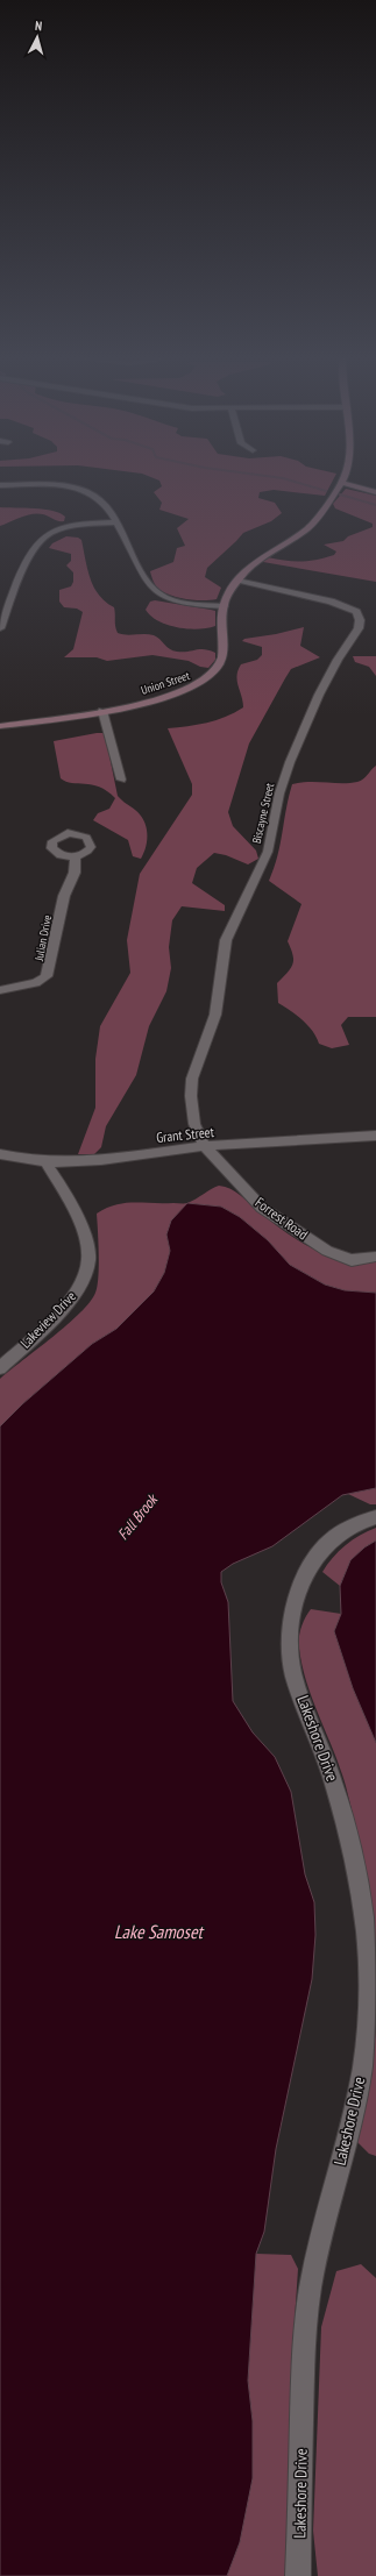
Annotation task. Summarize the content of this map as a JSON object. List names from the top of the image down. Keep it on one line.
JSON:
{"streets":{"street":["Union Street","Biscayne Street","Julian Drive","Grant Street","Forrest Road","Lakeview Drive","Lakeshore Drive"]},"crossings":[["Biscayne Street","Grant Street"],["Biscayne Street","Forrest Road"],["Grant Street","Forrest Road"],["Grant Street","Lakeview Drive"]],"water":["Fall Brook","Lake Samoset"],"north":"top"}
